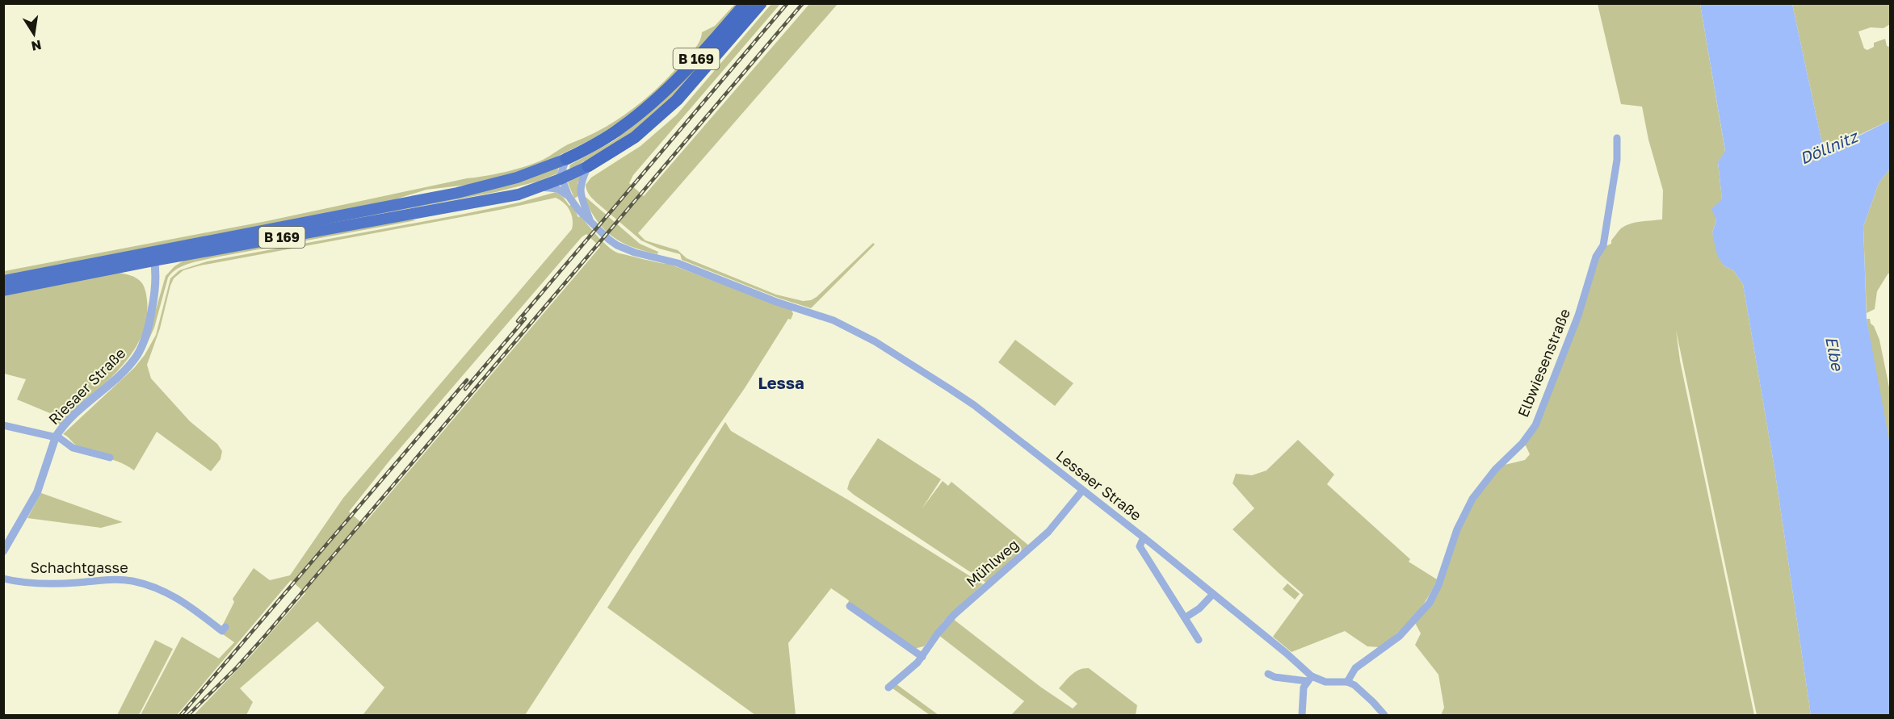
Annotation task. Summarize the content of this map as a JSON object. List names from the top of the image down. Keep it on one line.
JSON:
{"streets":{"highway":["B 169"],"street":["Elbwiesenstraße","Riesaer Straße","Lessaer Straße","Mühlweg","Schachtgasse"]},"crossings":[["B 169","Riesaer Straße"],["Elbwiesenstraße","Lessaer Straße"],["Lessaer Straße","Mühlweg"]],"districts":["Lessa"],"water":["Döllnitz","Elbe"],"north":"bottom"}
